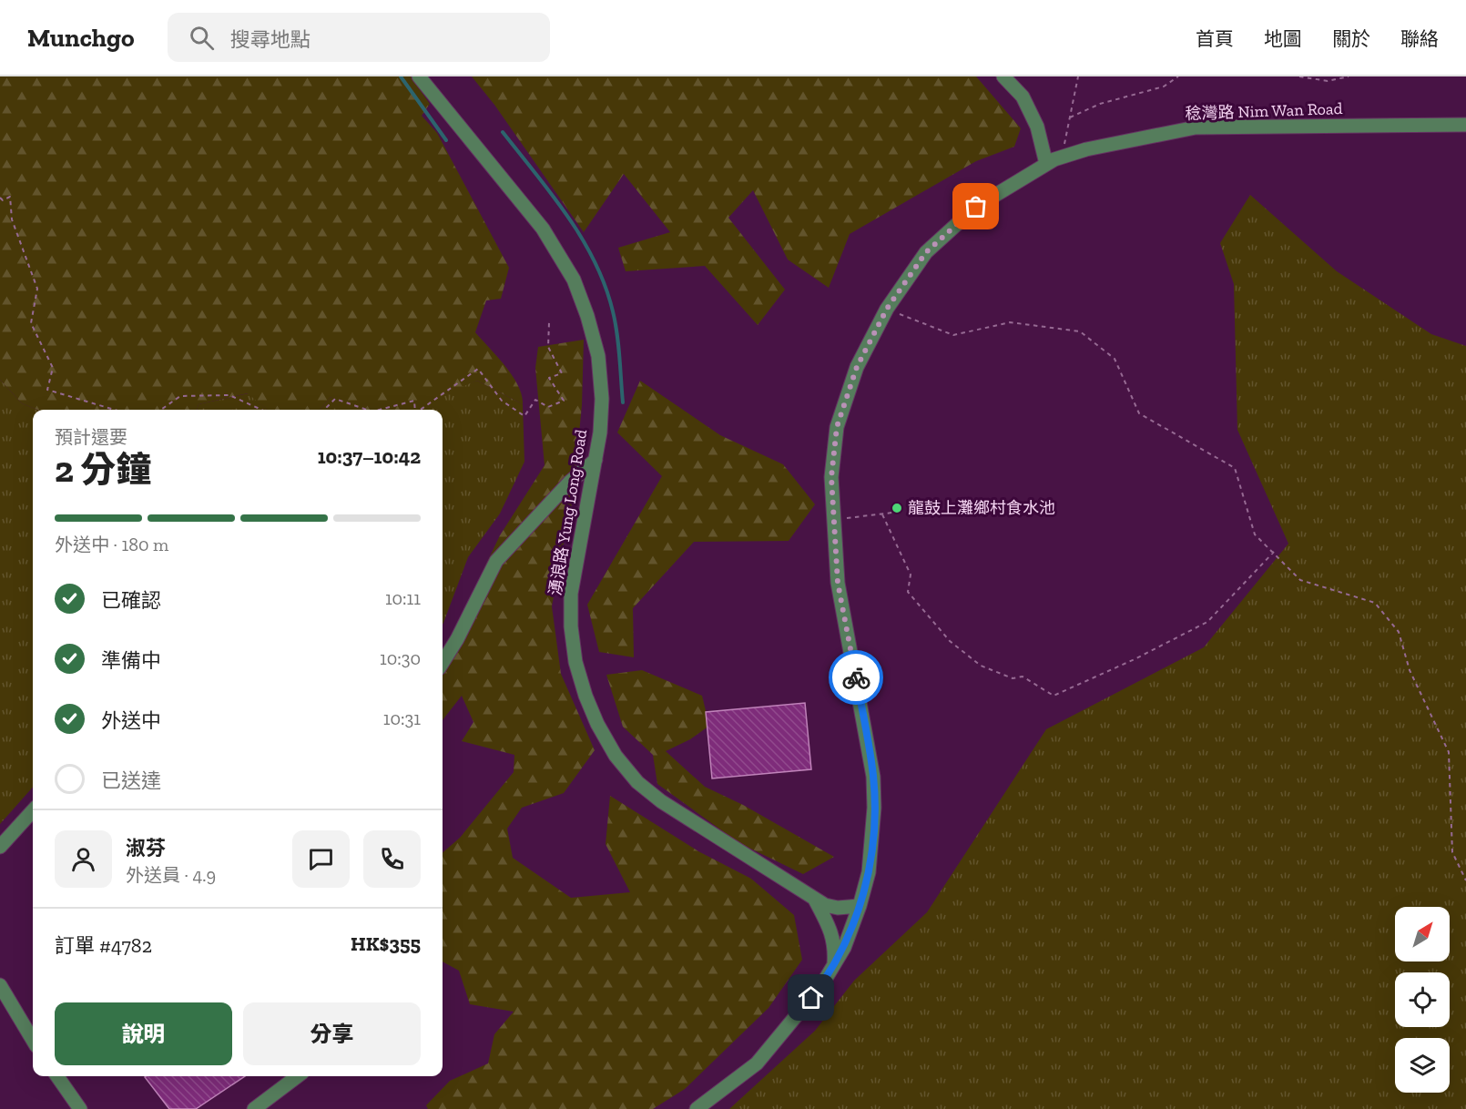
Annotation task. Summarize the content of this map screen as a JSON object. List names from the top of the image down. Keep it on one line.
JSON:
{"streets":{"street":["稔灣路 Nim Wan Road","湧浪路 Yung Long Road"]},"crossings":[["稔灣路 Nim Wan Road","湧浪路 Yung Long Road"]],"places":["龍鼓上灘鄉村食水池"],"north":"top right","page":{"header":"Munchgo","search":"搜尋地點","nav":["首頁","地圖","關於","聯絡"],"heading":["2 分鐘","預計還要","10:37–10:42"],"panel":["淑芬","外送員 · 4.9","訂單 #4782","HK$355"],"bar":"外送中 · 180 m","list":[["已確認","10:11"],["準備中","10:30"],["外送中","10:31"],"已送達"],"buttons":["說明","分享"]}}
